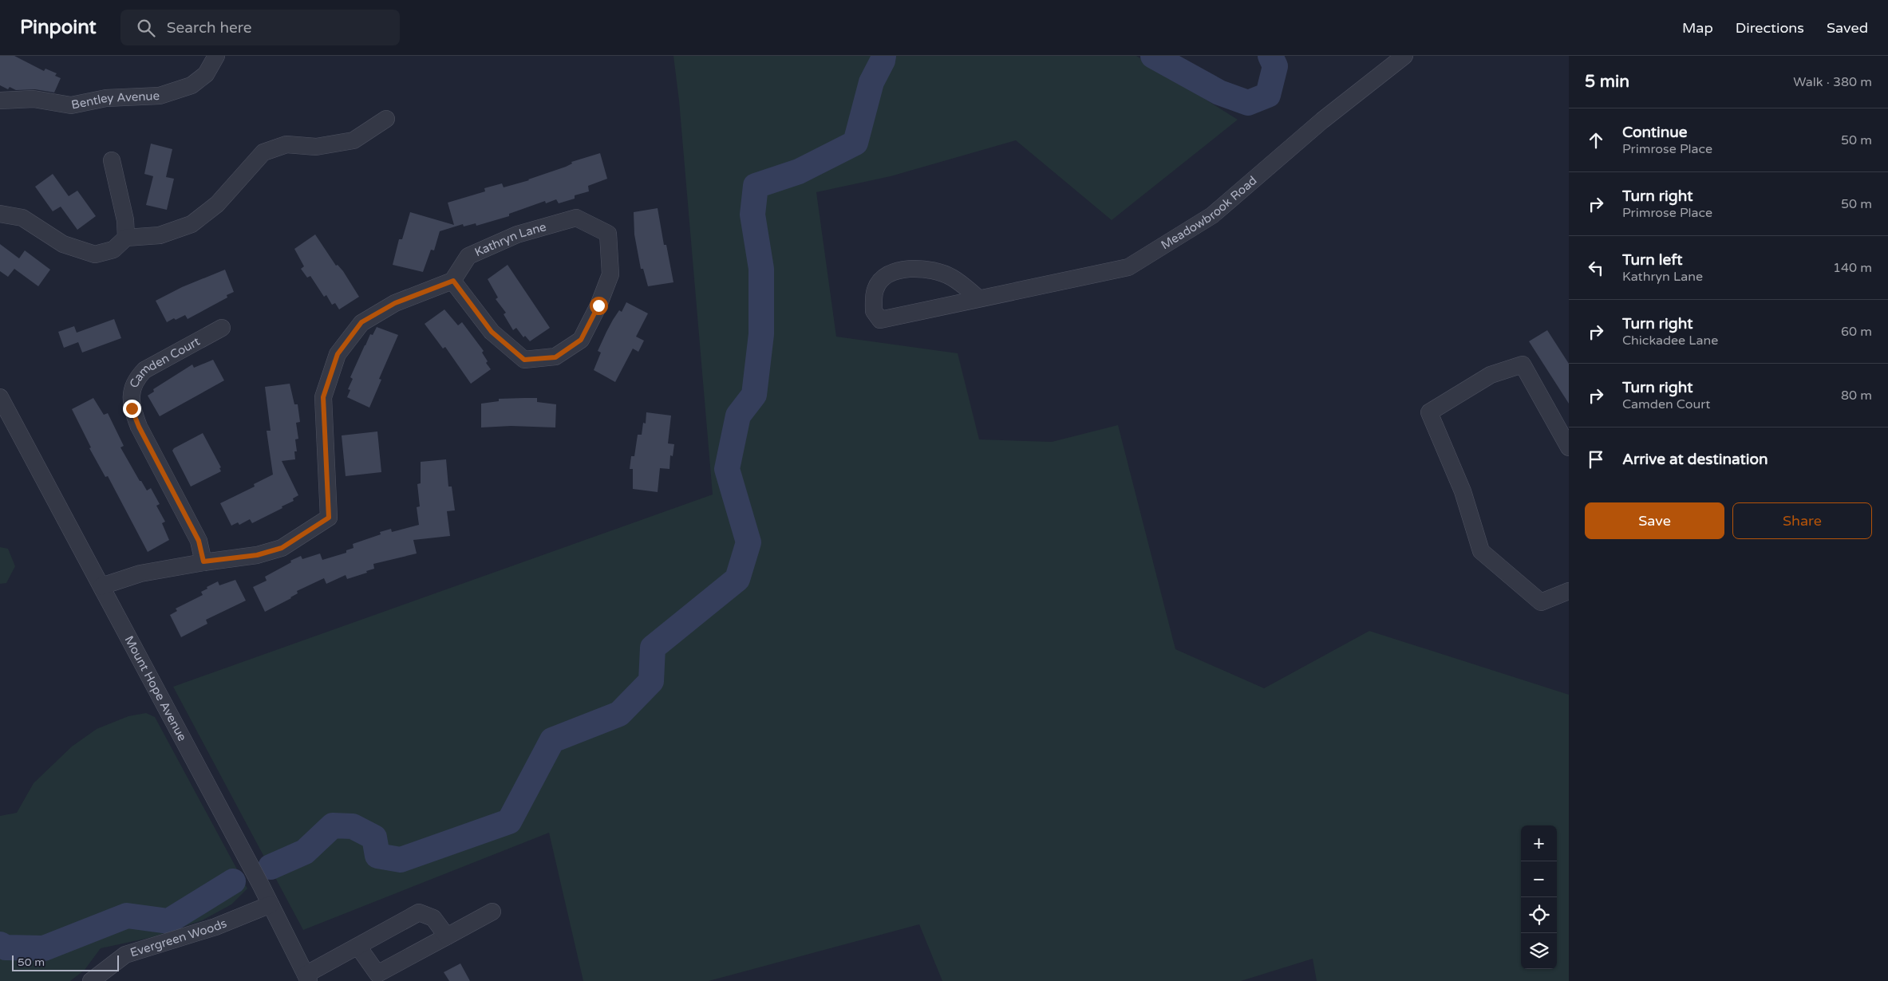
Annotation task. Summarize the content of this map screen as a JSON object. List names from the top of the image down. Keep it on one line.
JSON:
{"streets":{"street":["Bentley Avenue","Meadowbrook Road","Kathryn Lane","Camden Court","Mount Hope Avenue","Evergreen Woods"]},"crossings":[["Mount Hope Avenue","Evergreen Woods"]],"scale_bar":"50 m","page":{"header":"Pinpoint","search":"Search here","nav":["Map","Directions","Saved"],"heading":["5 min","Walk · 380 m"],"list":[["Continue","Primrose Place","50 m"],["Turn right","Primrose Place","50 m"],["Turn left","Kathryn Lane","140 m"],["Turn right","Chickadee Lane","60 m"],["Turn right","Camden Court","80 m"],"Arrive at destination"],"buttons":["Save","Share"],"map_buttons":["+","−"],"scale":"50 m"}}
